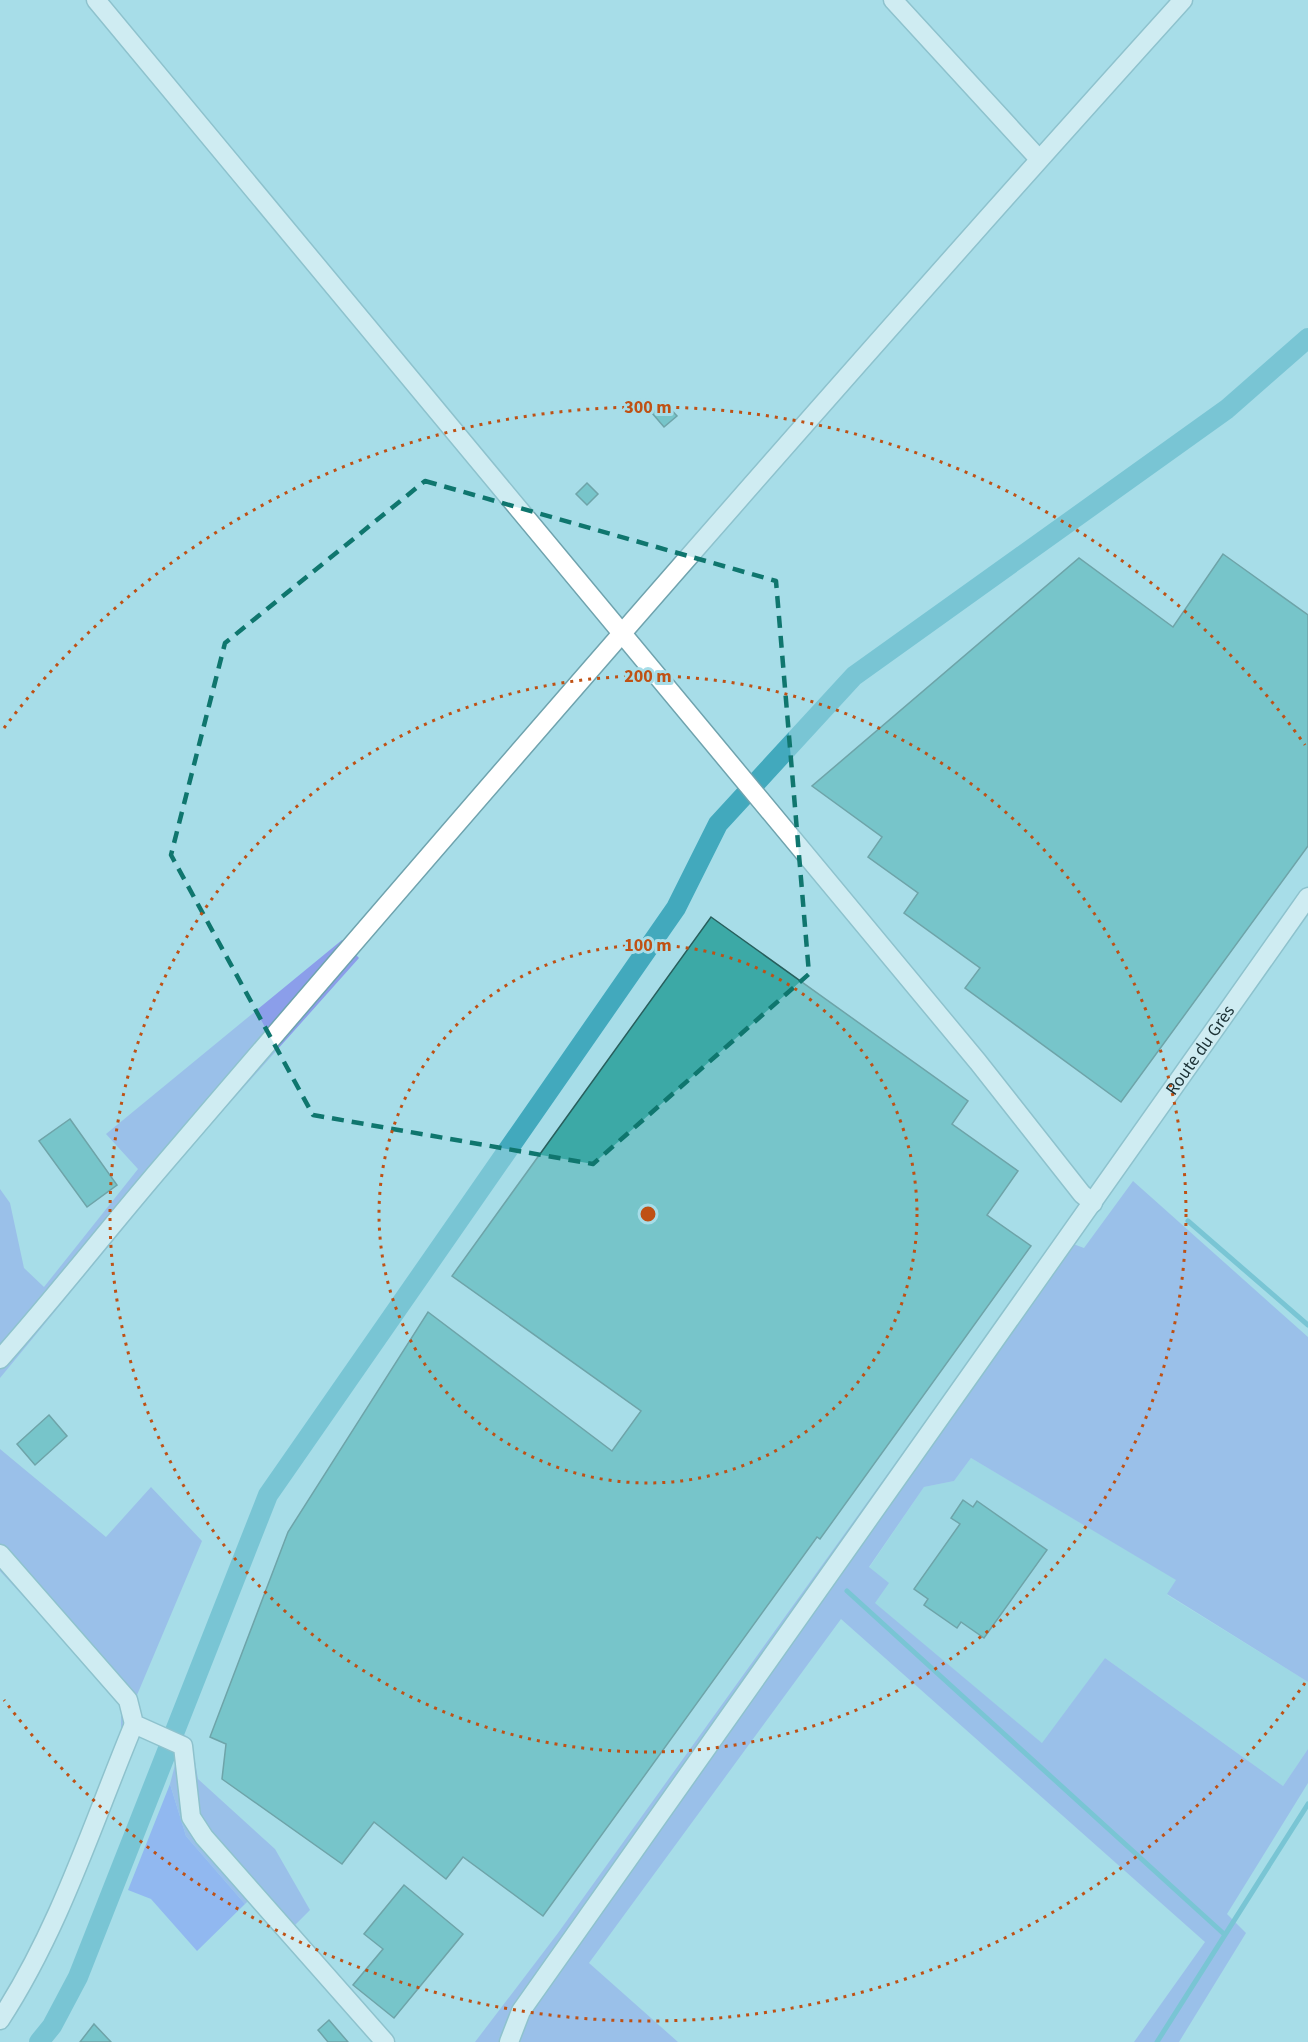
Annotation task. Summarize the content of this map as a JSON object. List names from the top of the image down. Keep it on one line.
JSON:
{"streets":{"street":["Route du Grès"]},"rings":["300 m","200 m","100 m"]}
